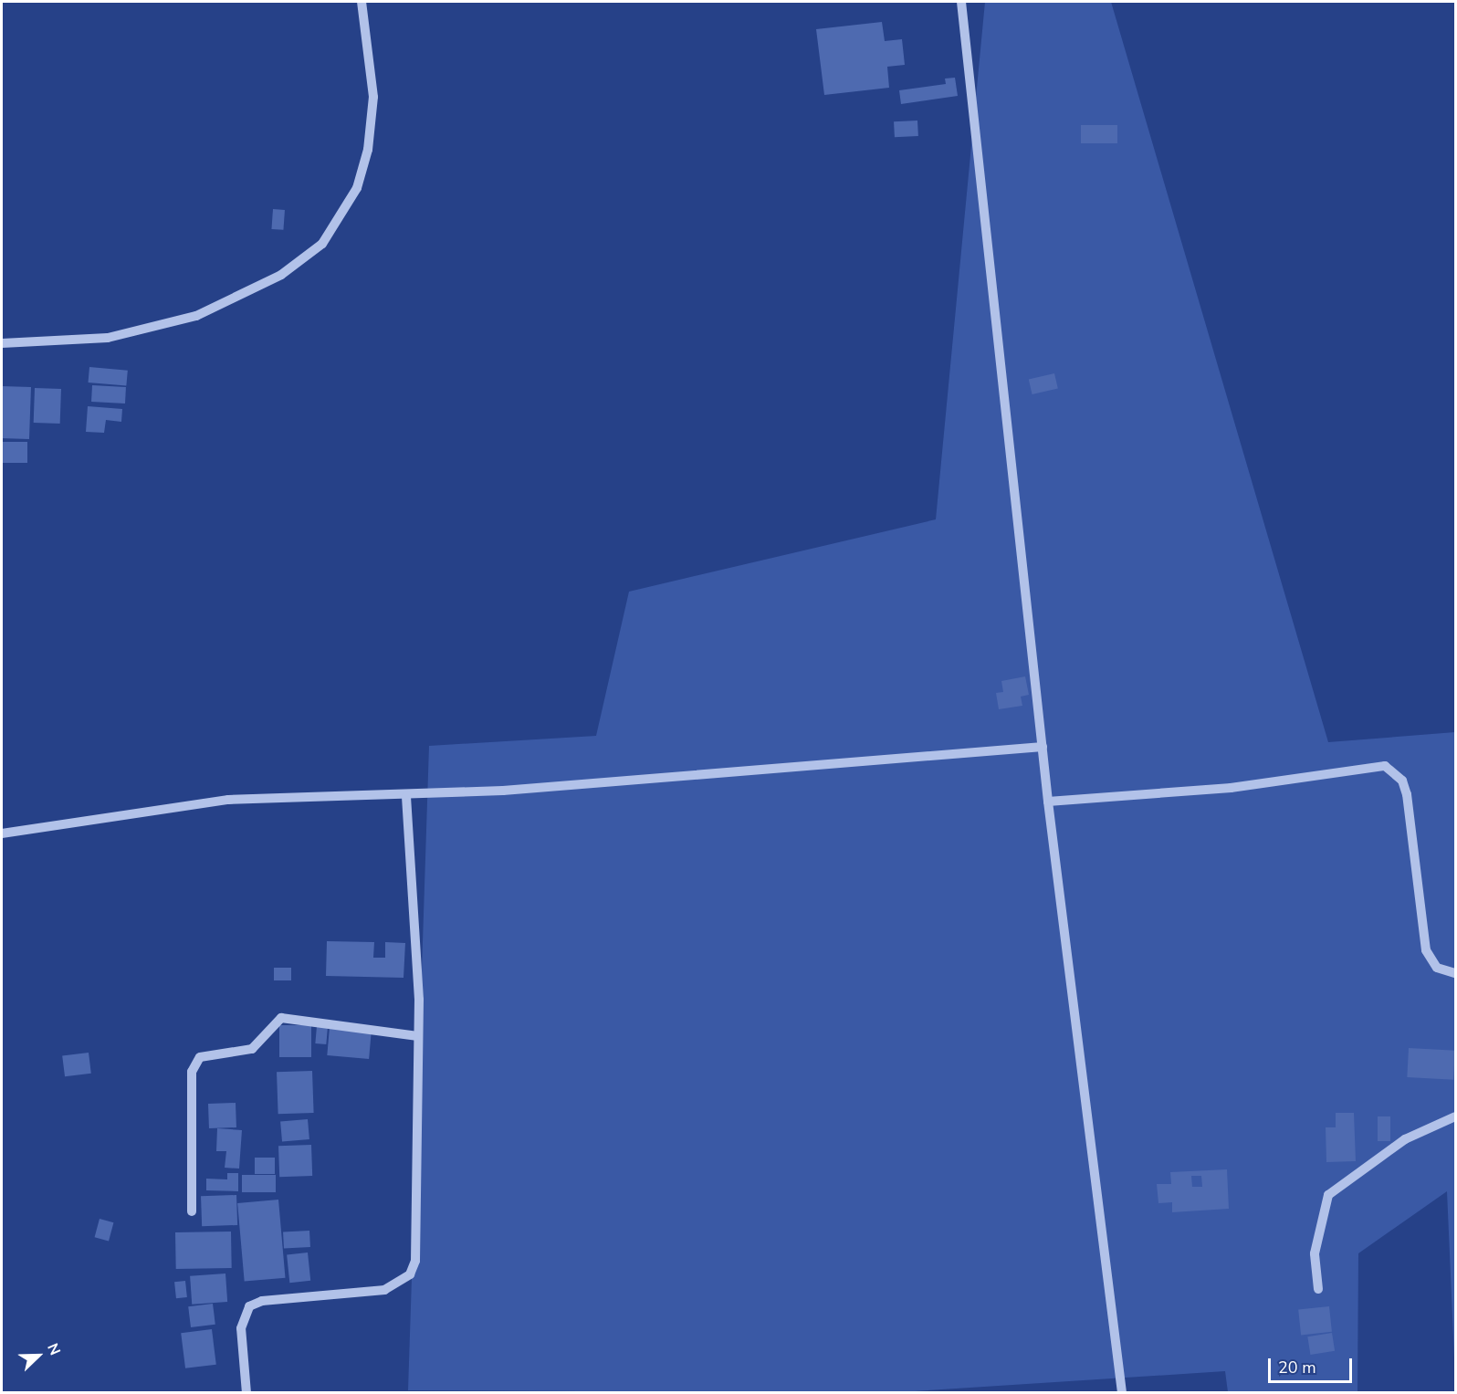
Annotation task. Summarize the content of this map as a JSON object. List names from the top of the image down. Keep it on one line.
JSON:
{"scale_bar":"20 m","north":"top right"}
